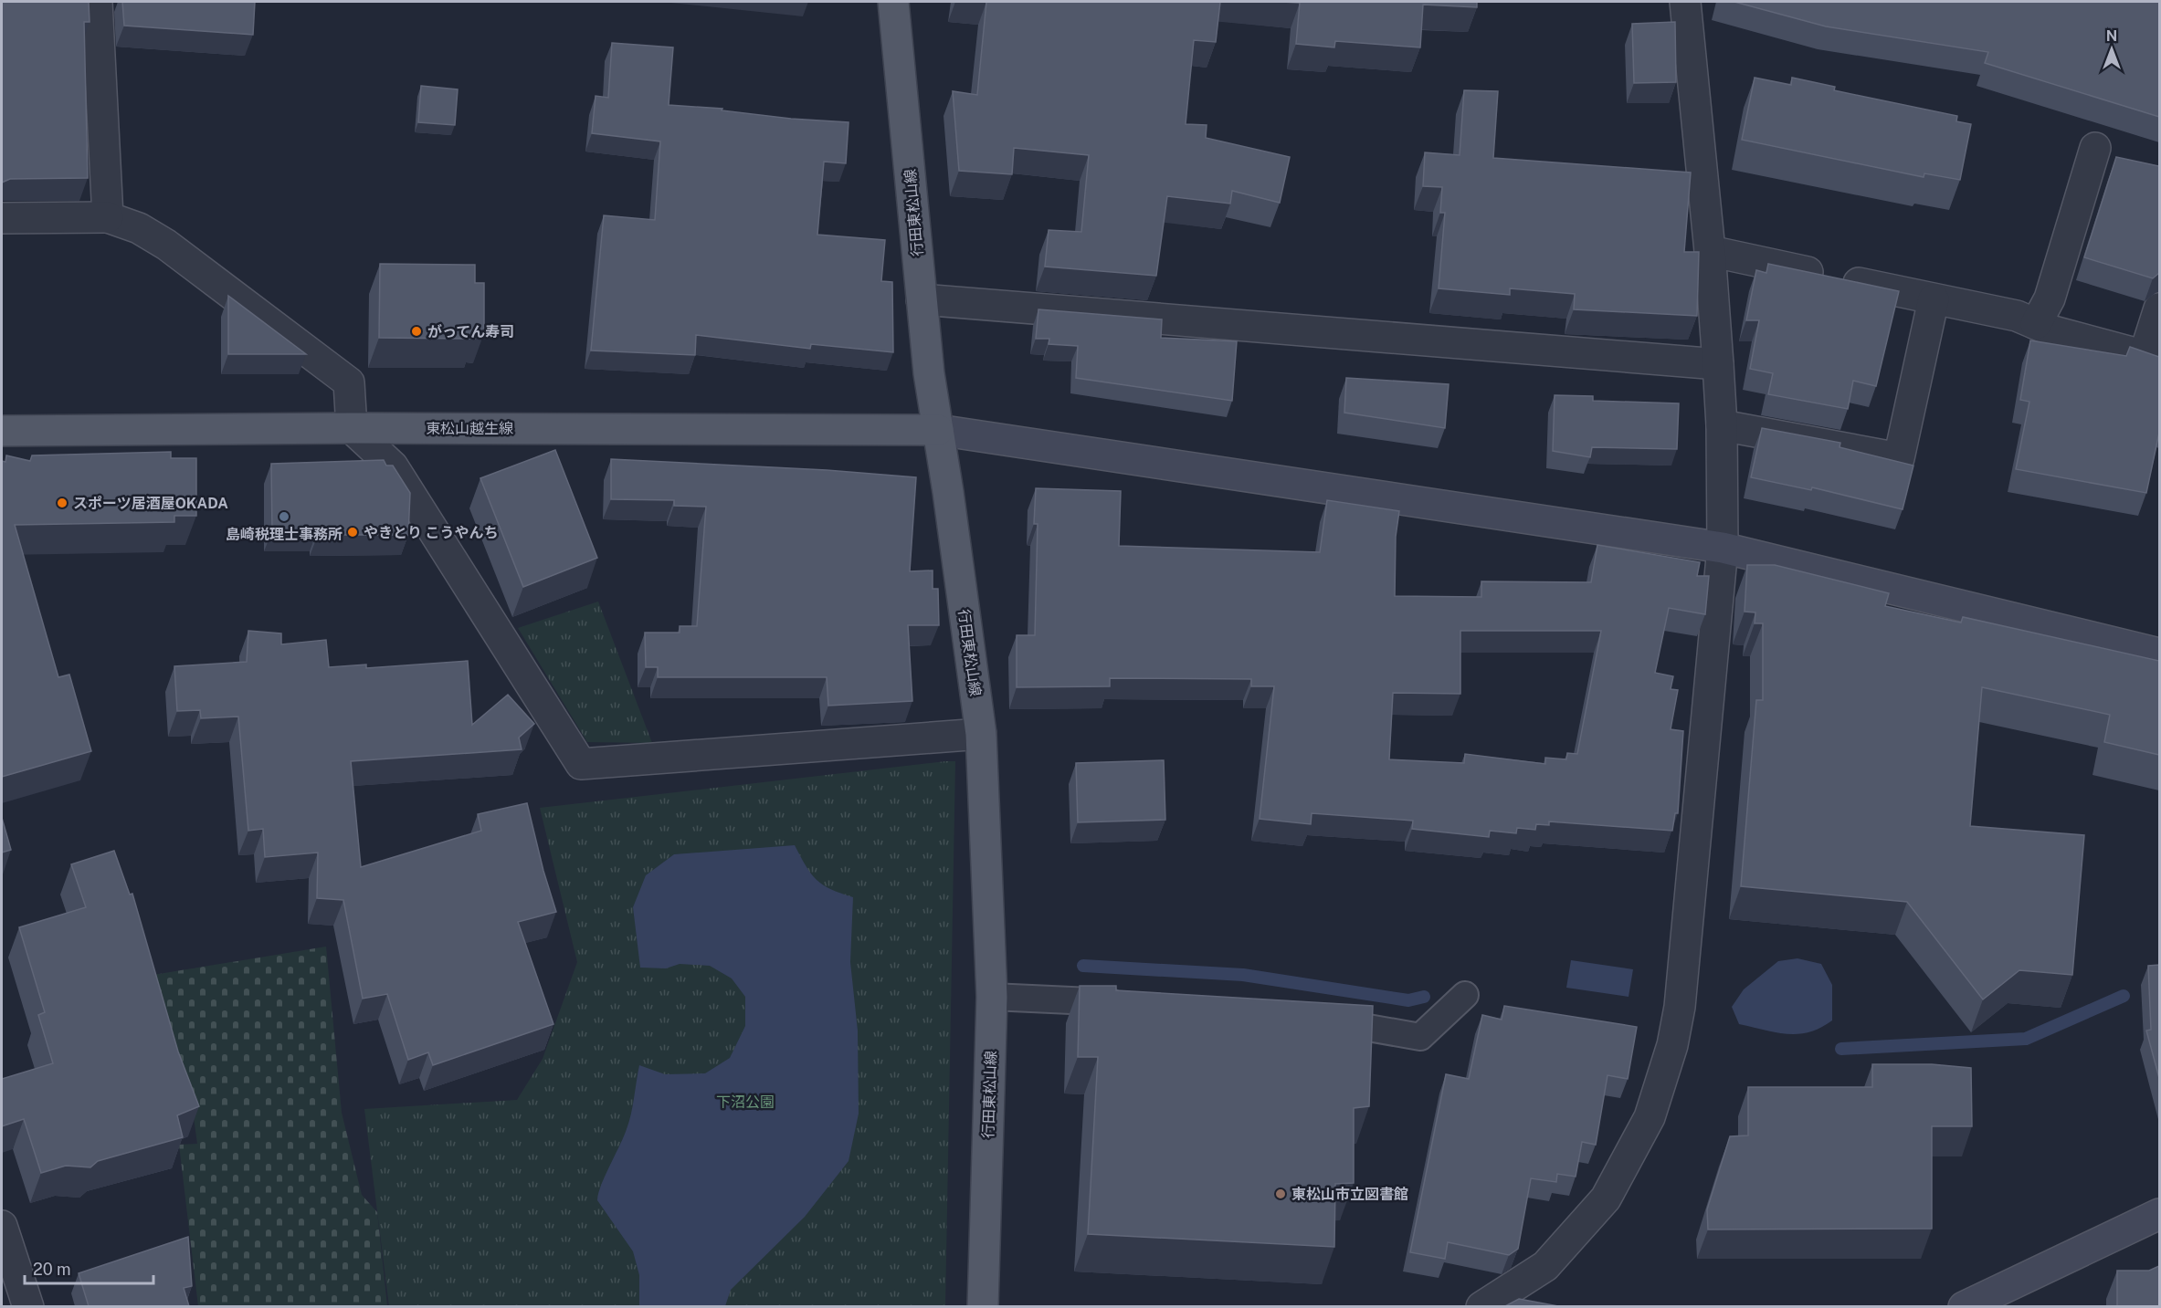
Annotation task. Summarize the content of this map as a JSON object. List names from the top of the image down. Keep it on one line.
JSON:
{"streets":{"main road":["行田東松山線","東松山越生線"]},"crossings":[["行田東松山線","東松山越生線"]],"parks":["下沼公園"],"places":["がってん寿司","スポーツ居酒屋OKADA","島崎税理士事務所","やきとり こうやんち","東松山市立図書館"],"scale_bar":"20 m","north":"top"}
